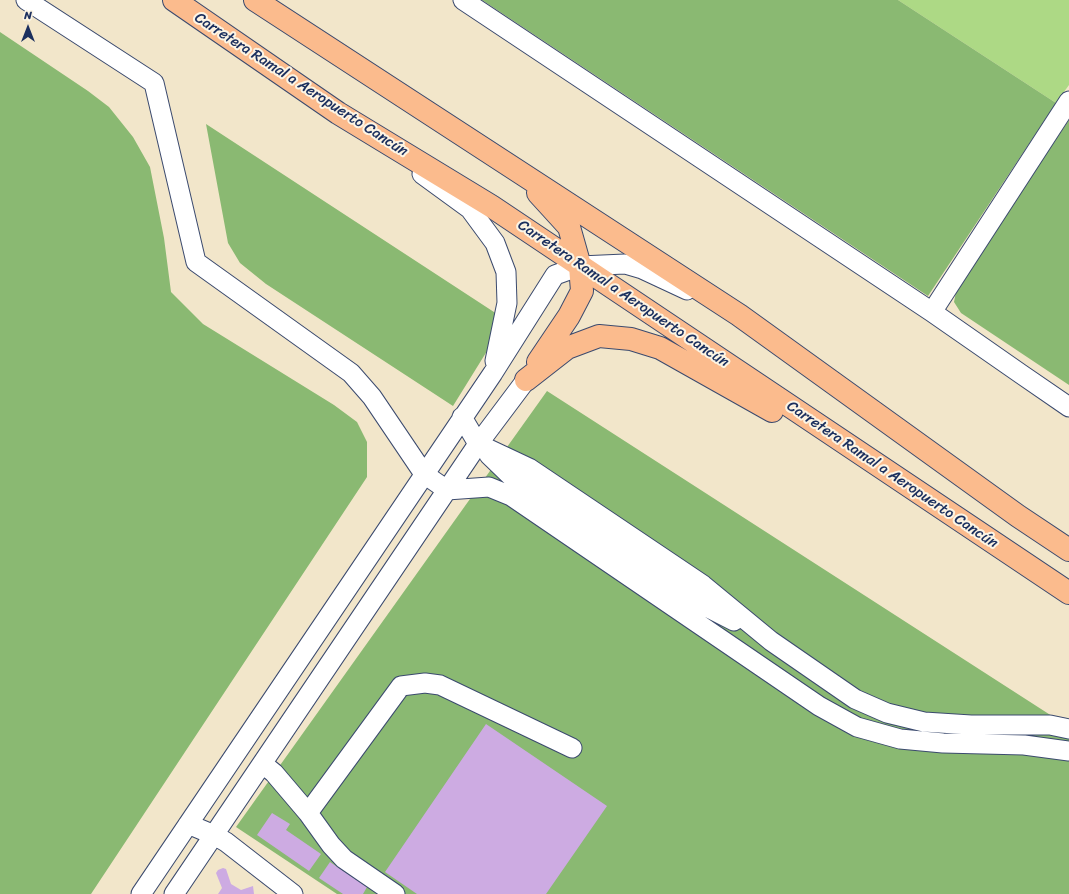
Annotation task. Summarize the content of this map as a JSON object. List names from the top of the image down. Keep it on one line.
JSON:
{"streets":{"main road":["Carretera Ramal a Aeropuerto Cancún"]},"north":"top"}
